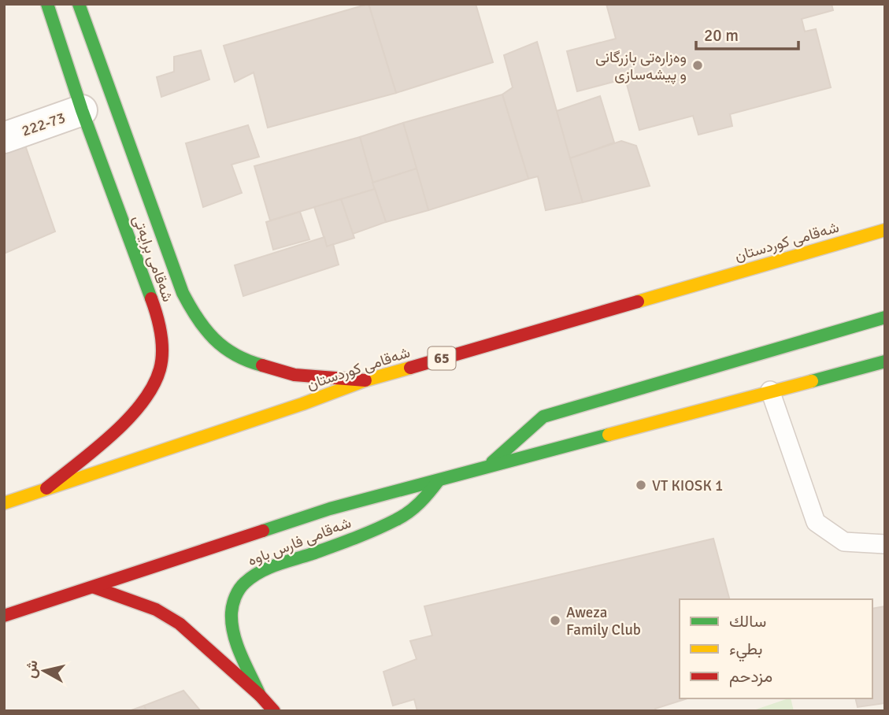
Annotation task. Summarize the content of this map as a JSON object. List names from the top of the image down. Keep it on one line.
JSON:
{"streets":{"main road":["شەقامی کوردستان","شەقامی برایەتی","65","شەقامی فارس باوە"],"street":["222-73"]},"crossings":[["222-73","شەقامی برایەتی"],["شەقامی کوردستان","شەقامی برایەتی"]],"places":["وەزارەتی بازرگانی و پیشەسازی","VT KIOSK 1","Aweza Family Club"],"legend":["سالك","بطيء","مزدحم"],"scale_bar":"20 m","north":"left"}
